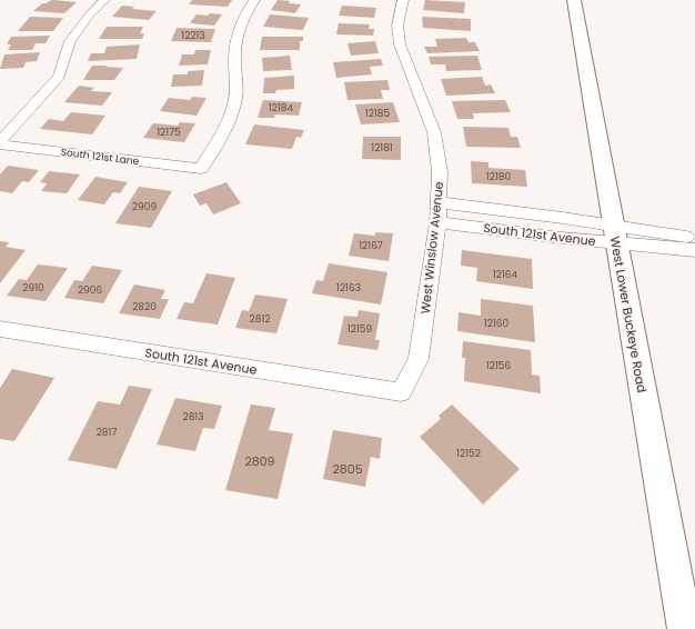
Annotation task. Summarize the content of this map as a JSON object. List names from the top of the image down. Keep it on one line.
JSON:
{"streets":{"main road":["West Lower Buckeye Road"],"street":["South 121st Lane","South 121st Avenue","West Winslow Avenue"]},"crossings":[["South 121st Avenue","West Winslow Avenue"],["South 121st Avenue","West Lower Buckeye Road"]],"house_numbers":["12213","12184","12185","12175","12181","12180","2909","12167","12164","2910","12163","2906","2820","2812","12160","12159","12156","2813","2817","12152","2809","2805"]}
